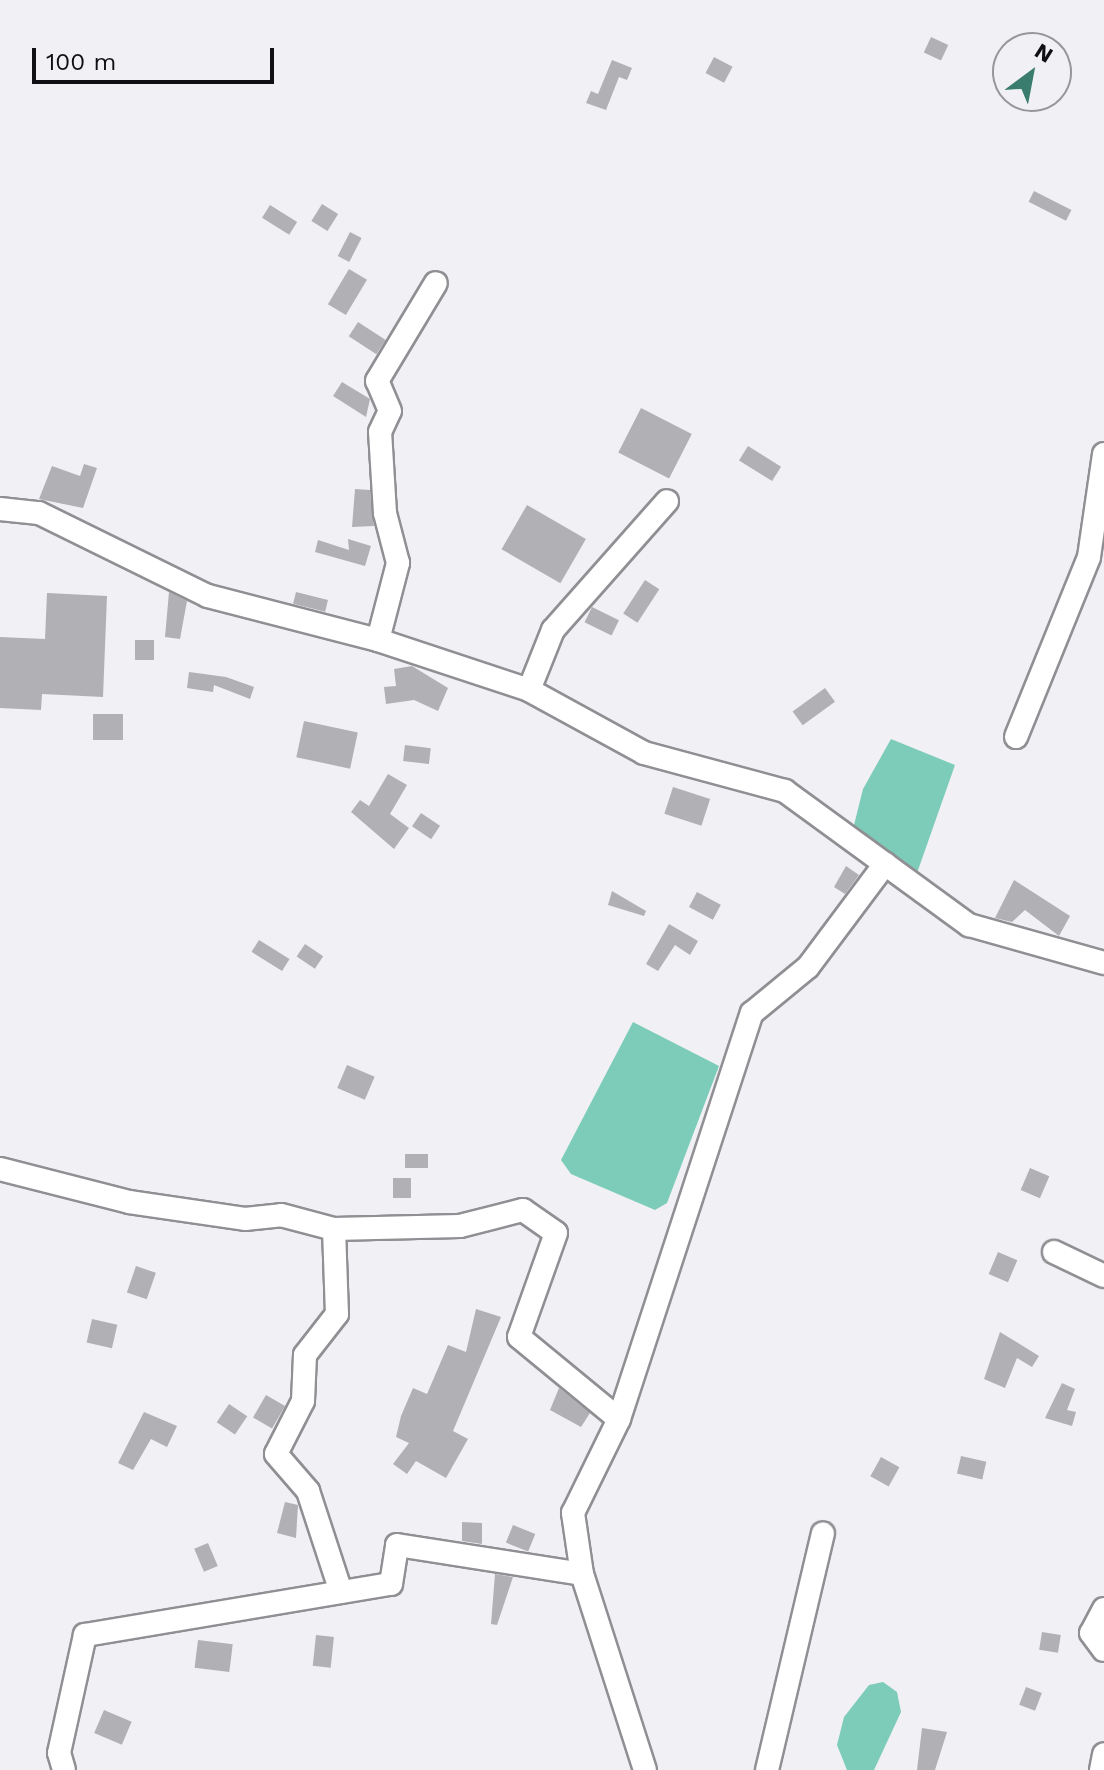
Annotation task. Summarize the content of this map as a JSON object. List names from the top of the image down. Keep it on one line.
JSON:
{"scale_bar":"100 m","north":"top right"}
